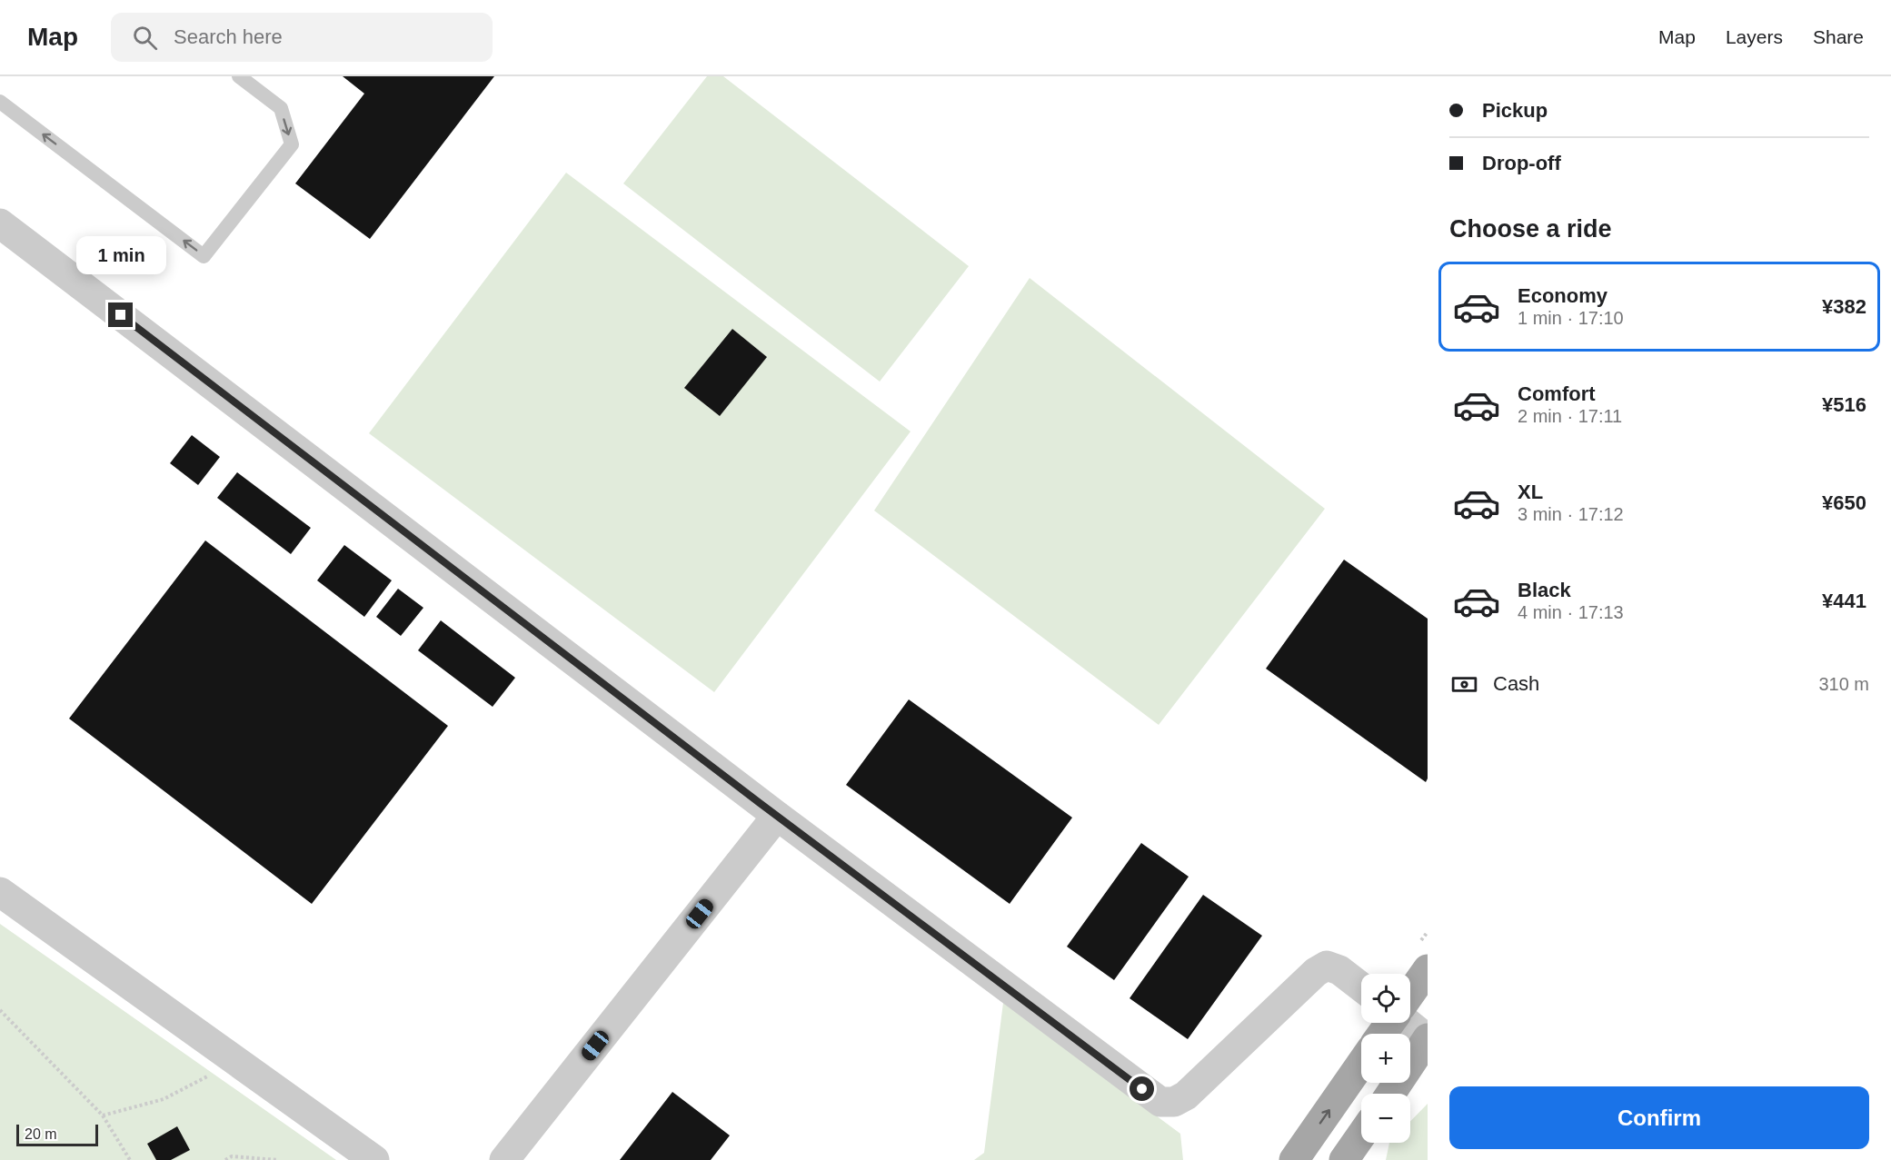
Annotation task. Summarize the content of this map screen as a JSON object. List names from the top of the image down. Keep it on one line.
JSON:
{"scale_bar":"20 m","page":{"header":"Map","search":"Search here","nav":["Map","Layers","Share"],"banner":["Pickup","Drop-off"],"heading":"Choose a ride","bubble":"1 min","list":[{"name":"Economy","note":"1 min · 17:10","value":"¥382"},{"name":"Comfort","note":"2 min · 17:11","value":"¥516"},{"name":"XL","note":"3 min · 17:12","value":"¥650"},{"name":"Black","note":"4 min · 17:13","value":"¥441"}],"pay":["Cash","310 m"],"map_buttons":["+","−"],"buttons":"Confirm","scale":"20 m"}}
